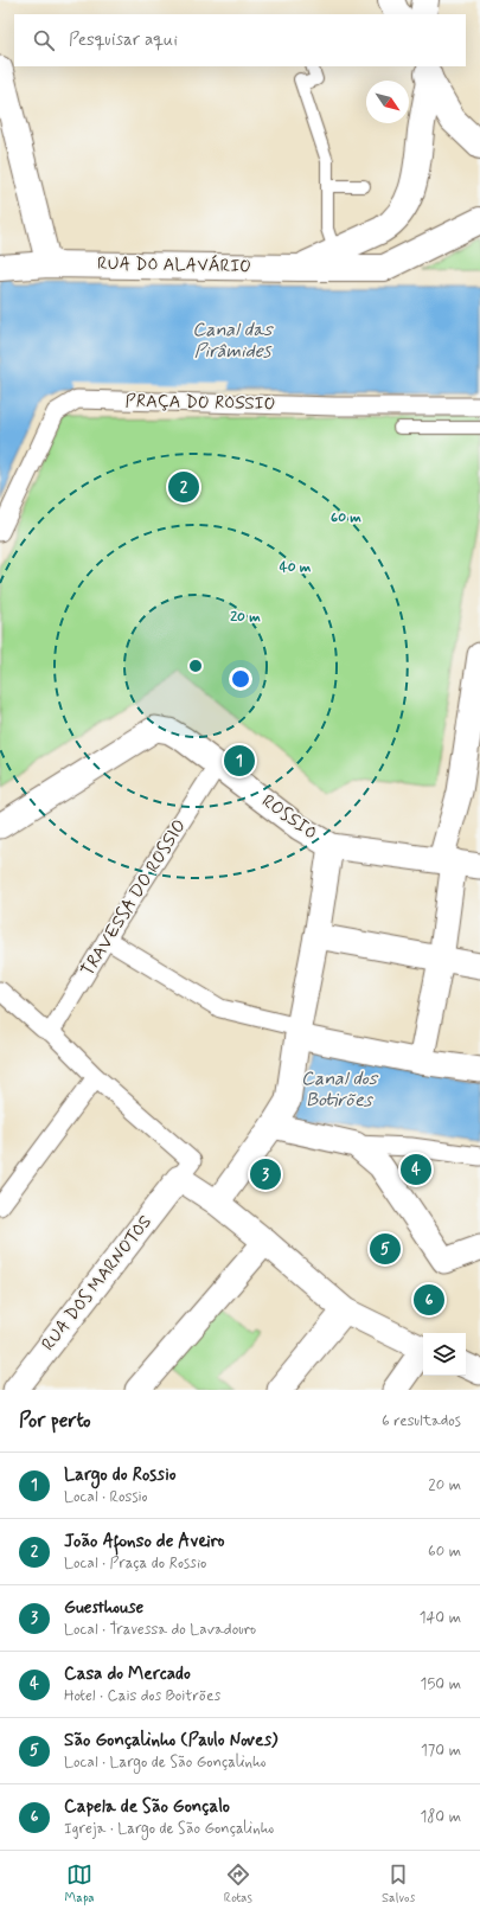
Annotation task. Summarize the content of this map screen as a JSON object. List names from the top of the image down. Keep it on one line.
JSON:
{"streets":{"main road":["RUA DO ALAVÁRIO"],"street":["PRAÇA DO ROSSIO","ROSSIO","TRAVESSA DO ROSSIO","RUA DOS MARNOTOS"]},"crossings":[["ROSSIO","TRAVESSA DO ROSSIO"]],"water":["Canal das Pirâmides","Canal dos Botirões"],"north":"bottom right","page":{"search":"Pesquisar aqui","pins":["2","1","4","3","5","6"],"heading":["Por perto","6 resultados"],"list":[{"mark":"1","name":"Largo do Rossio","note":"Local · Rossio","value":"20 m"},{"mark":"2","name":"João Afonso de Aveiro","note":"Local · Praça do Rossio","value":"60 m"},{"mark":"3","name":"Guesthouse","note":"Local · Travessa do Lavadouro","value":"140 m"},{"mark":"4","name":"Casa do Mercado","note":"Hotel · Cais dos Boitrões","value":"150 m"},{"mark":"5","name":"São Gonçalinho (Paulo Noves)","note":"Local · Largo de São Gonçalinho","value":"170 m"},{"mark":"6","name":"Capela de São Gonçalo","note":"Igreja · Largo de São Gonçalinho","value":"180 m"}],"nav":["Mapa","Rotas","Salvos"]},"rings":["60 m","40 m","20 m"]}
